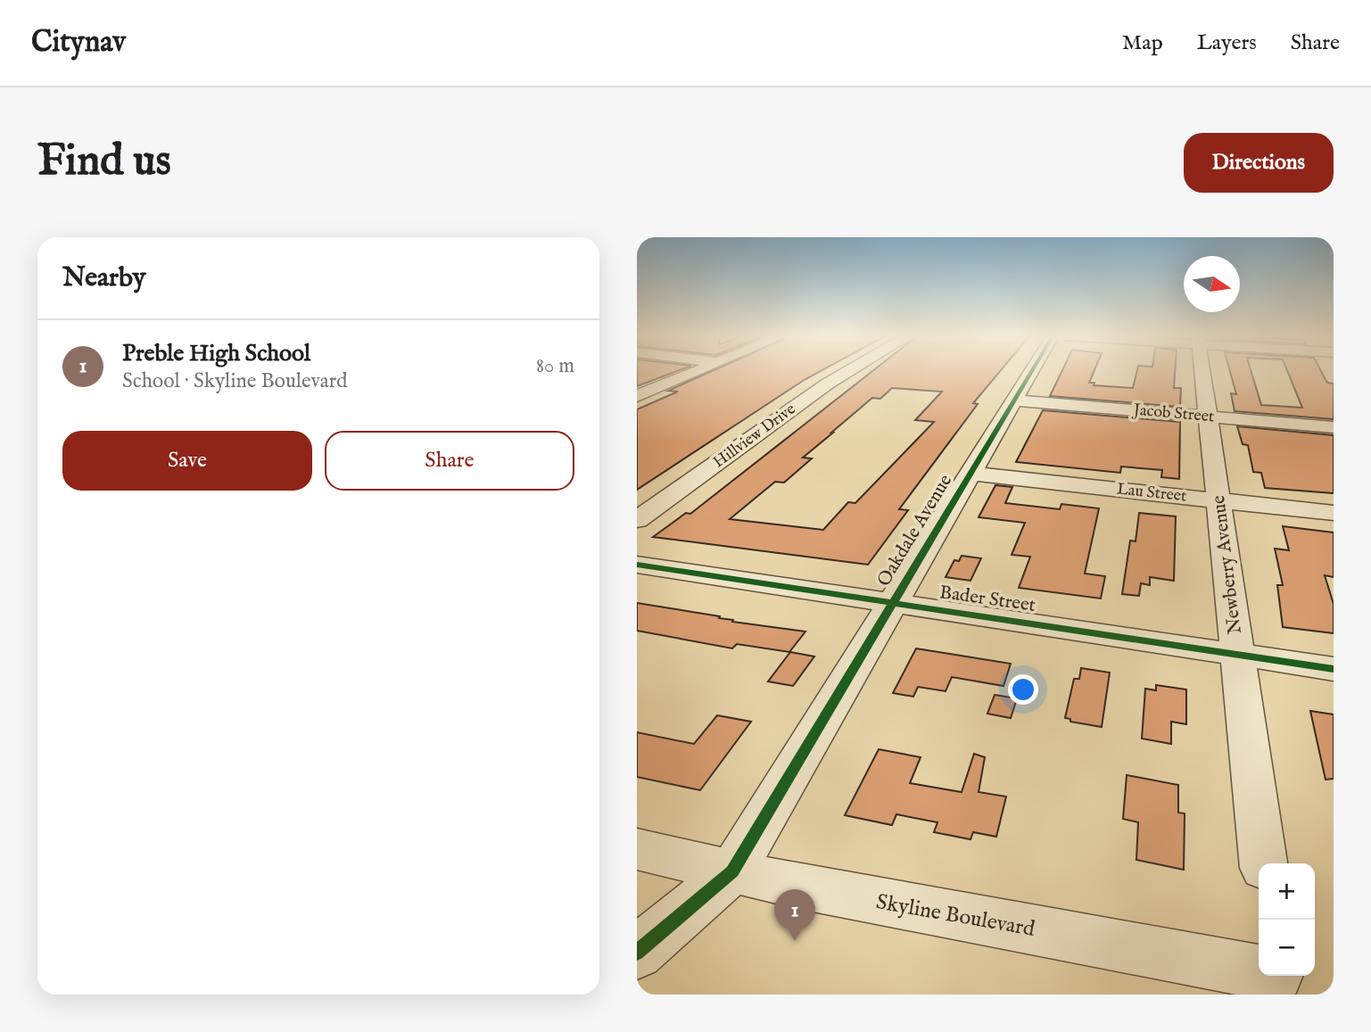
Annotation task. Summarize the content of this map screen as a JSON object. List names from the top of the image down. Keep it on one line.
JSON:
{"streets":{"street":["Jacob Street","Hillview Drive","Lau Street","Oakdale Avenue","Newberry Avenue","Bader Street","Skyline Boulevard"]},"crossings":[["Jacob Street","Oakdale Avenue"],["Jacob Street","Newberry Avenue"],["Lau Street","Oakdale Avenue"],["Lau Street","Newberry Avenue"],["Oakdale Avenue","Bader Street"],["Oakdale Avenue","Skyline Boulevard"],["Newberry Avenue","Bader Street"]],"north":"right","page":{"header":"Citynav","nav":["Map","Layers","Share"],"buttons":["Directions",["Save","Share"]],"title":"Find us","heading":"Nearby","list":[{"mark":"1","name":"Preble High School","note":"School · Skyline Boulevard","value":"80 m"}],"map_buttons":["+","−"],"pins":"1"}}
